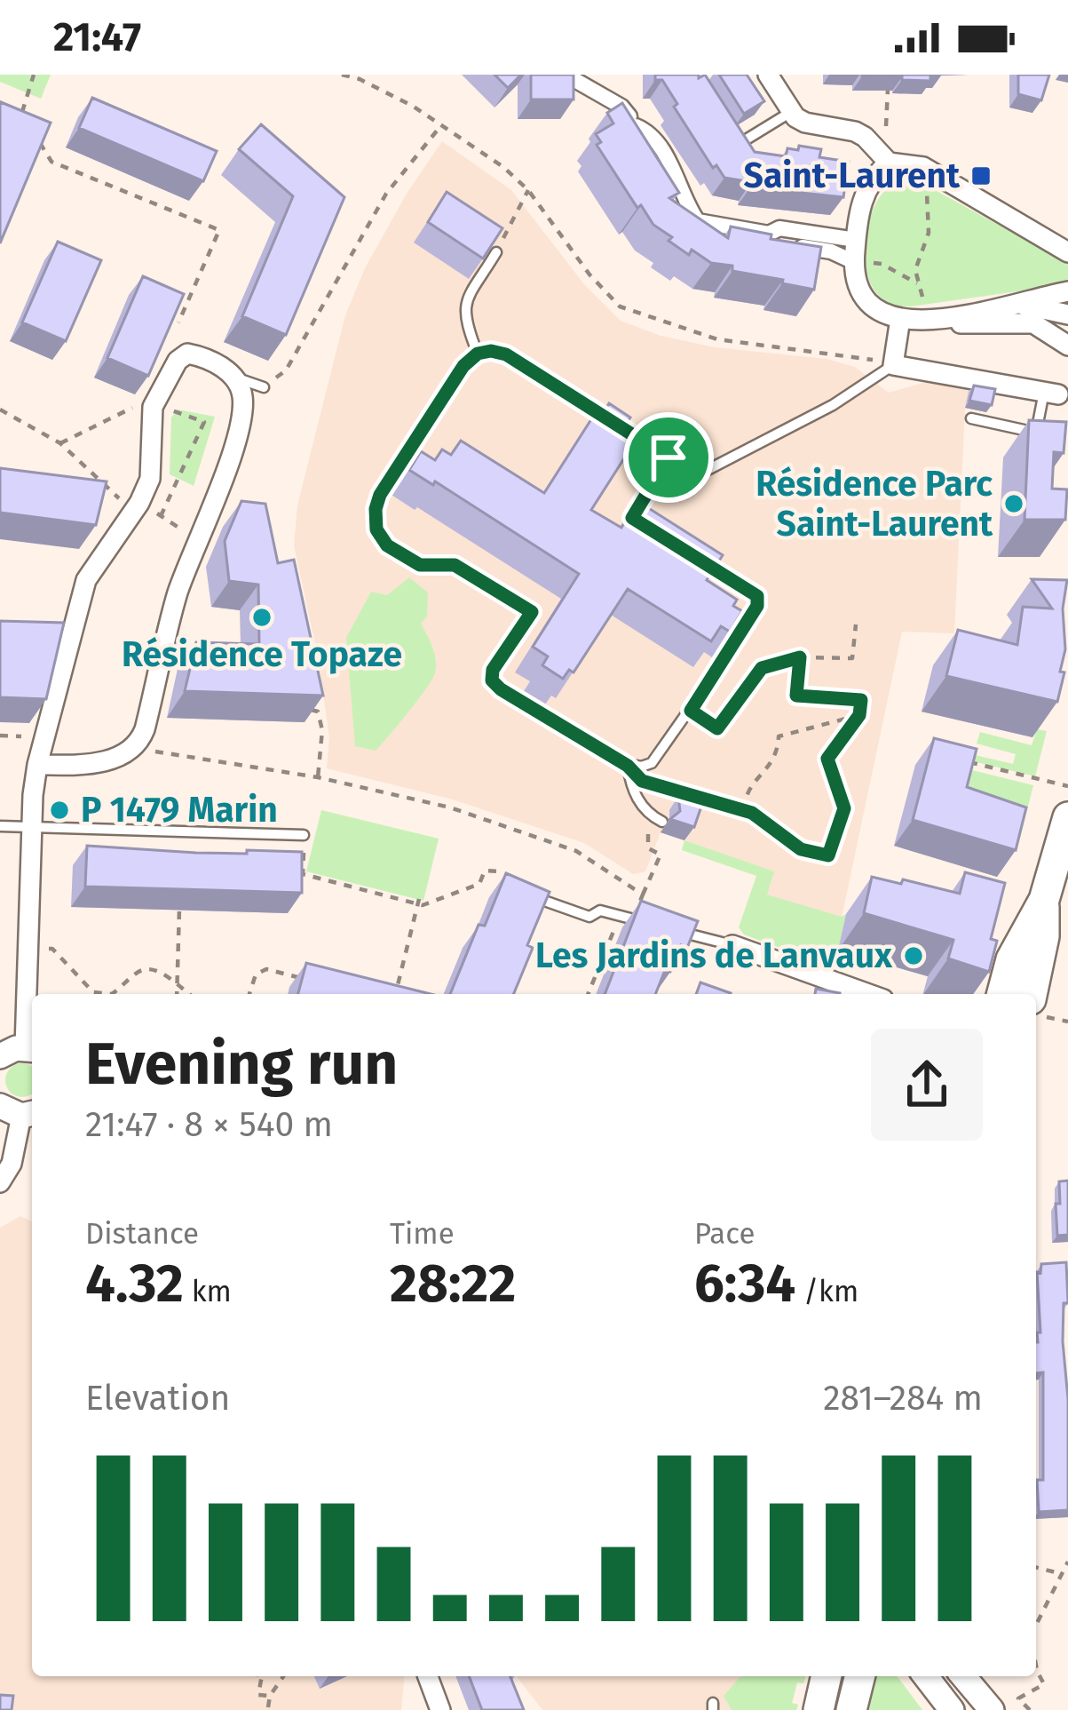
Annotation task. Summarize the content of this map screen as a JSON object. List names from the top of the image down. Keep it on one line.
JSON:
{"places":{"transit":["Saint-Laurent"],"other":["Résidence Parc Saint-Laurent","Résidence Topaze","P 1479 Marin","Les Jardins de Lanvaux"]},"page":{"status":"21:47","heading":["Evening run","21:47 · 8 × 540 m"],"stats":[["Distance","4.32 km"],["Time","28:22"],["Pace","6:34 /km"]],"chart":["Elevation","281–284 m"]}}
